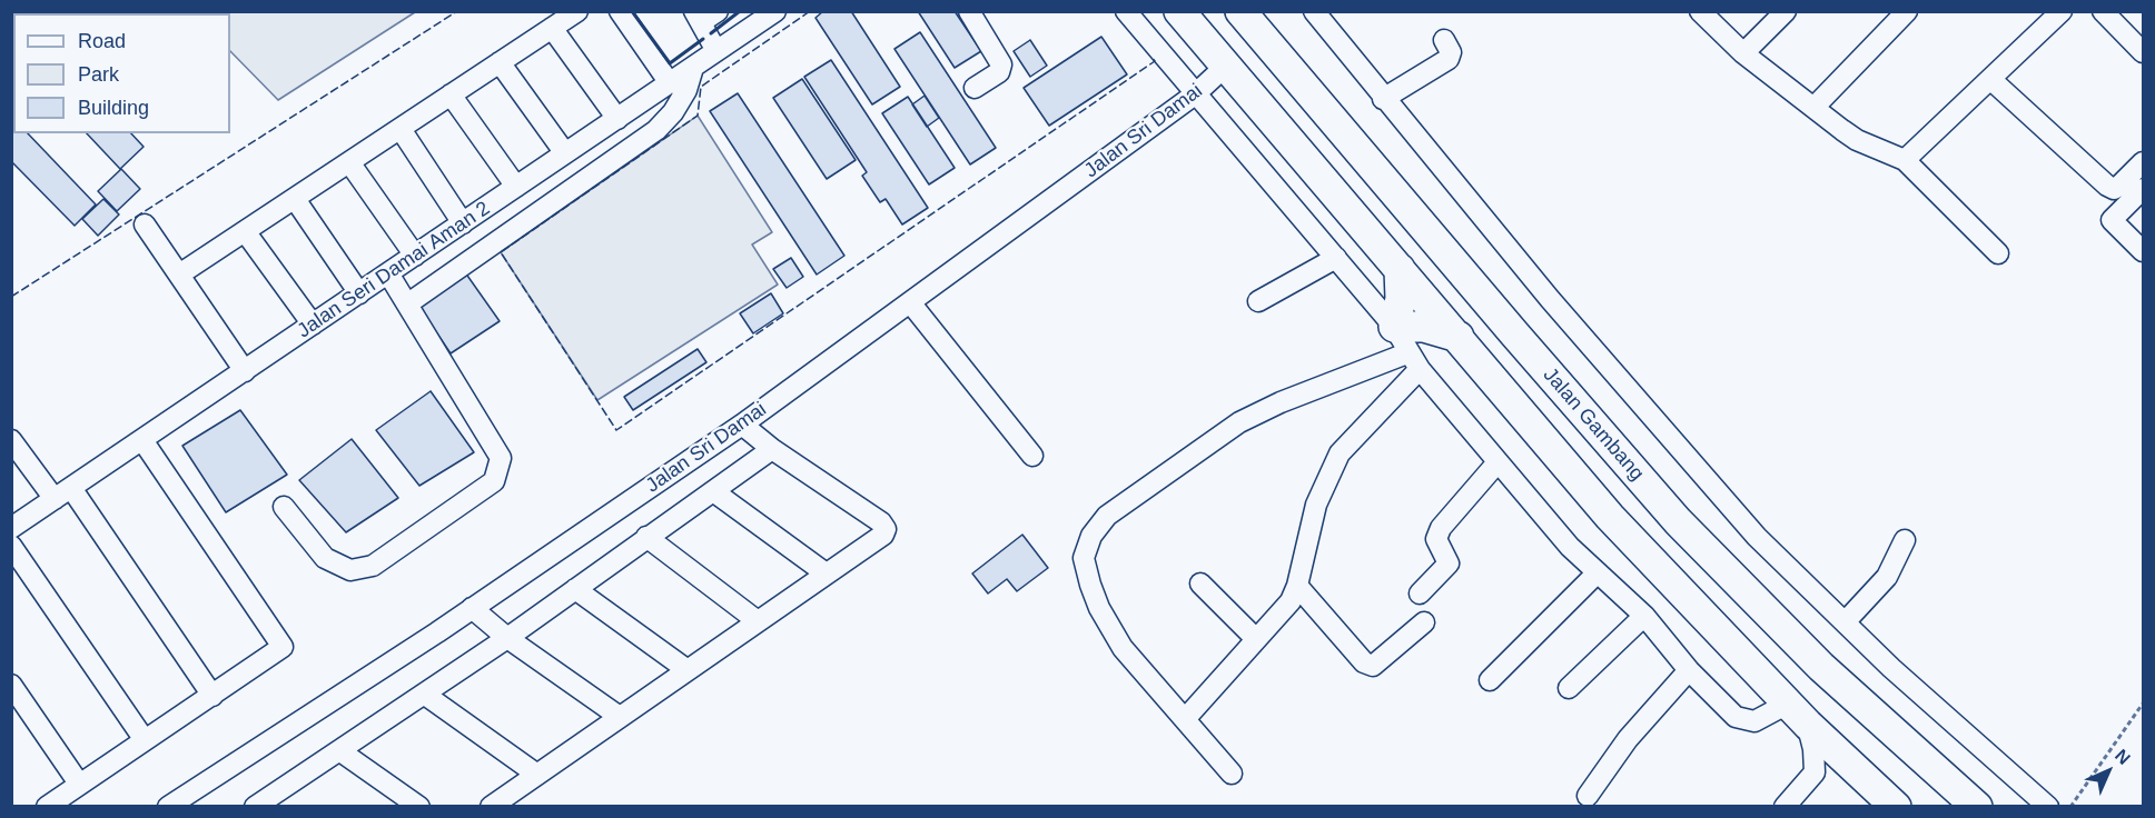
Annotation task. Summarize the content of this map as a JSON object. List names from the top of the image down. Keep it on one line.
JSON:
{"streets":{"highway":["Jalan Gambang"],"street":["Jalan Sri Damai","Jalan Seri Damai Aman 2"]},"legend":["Road","Park","Building"],"north":"top right"}
